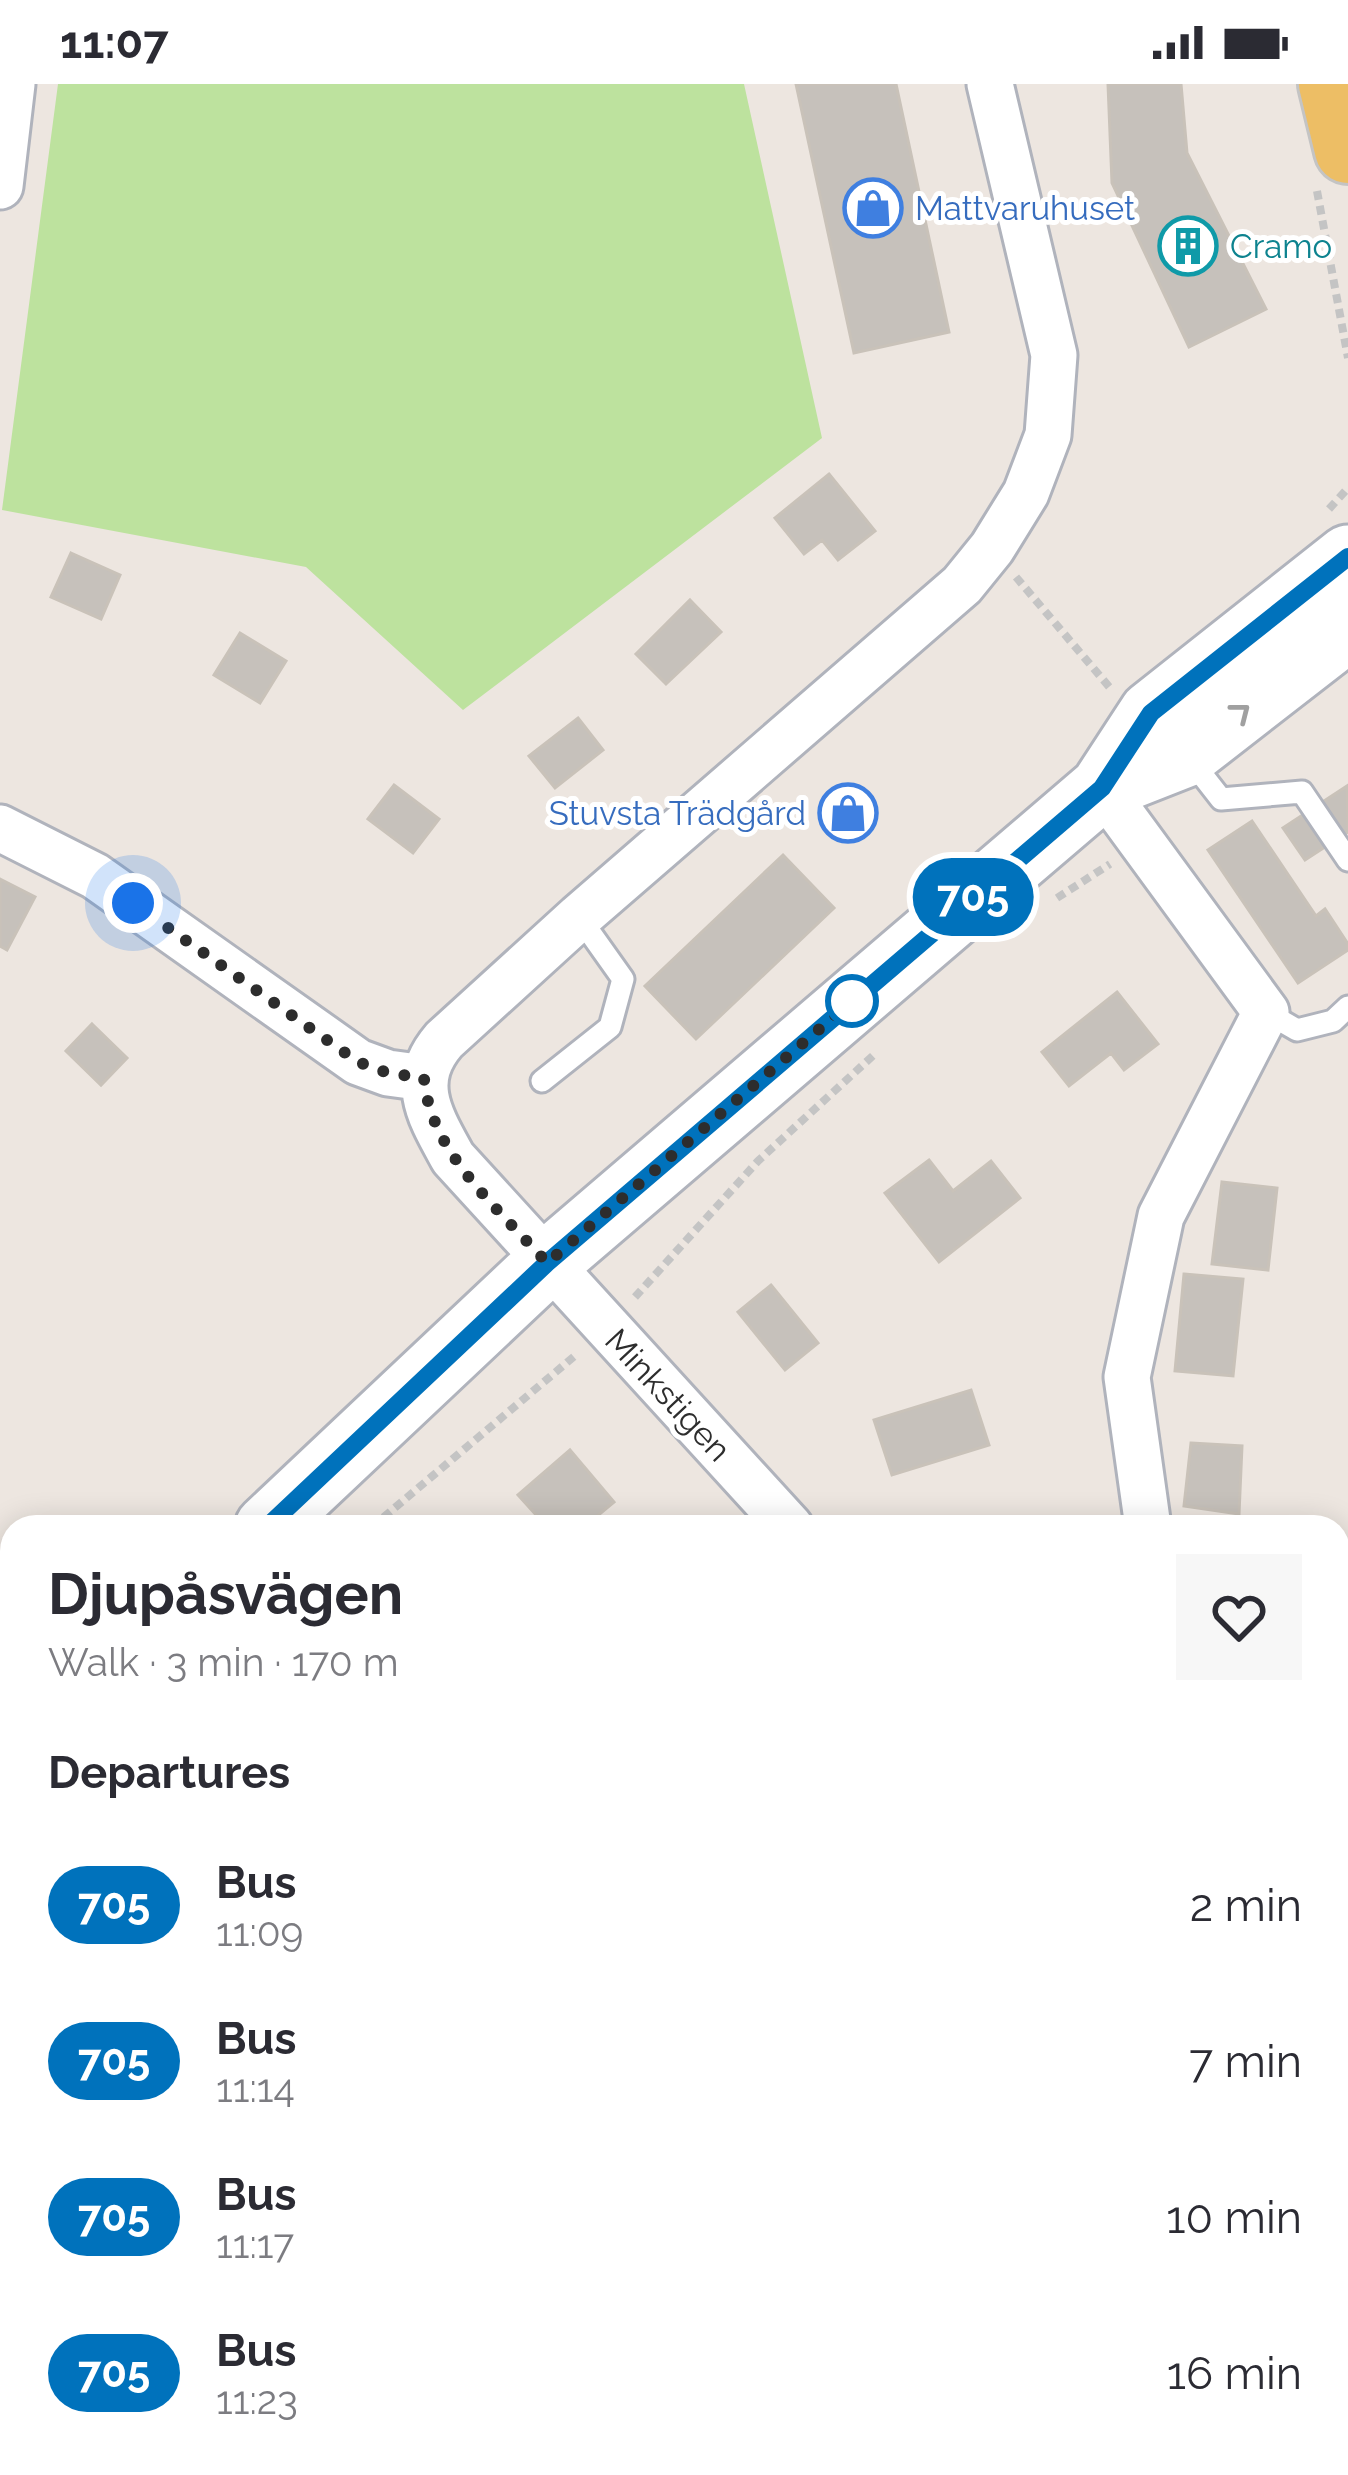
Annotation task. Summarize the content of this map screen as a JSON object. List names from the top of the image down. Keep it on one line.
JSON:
{"streets":{"street":["Minkstigen"]},"places":{"shop":["Mattvaruhuset","Stuvsta Trädgård"],"building":["Cramo"]},"lines":["bus line 705"],"page":{"status":"11:07","on_map":"705","heading":[["Djupåsvägen","Walk · 3 min · 170 m"],"Departures"],"list":[{"mark":"705","name":"Bus","note":"11:09","value":"2 min"},{"mark":"705","name":"Bus","note":"11:14","value":"7 min"},{"mark":"705","name":"Bus","note":"11:17","value":"10 min"},{"mark":"705","name":"Bus","note":"11:23","value":"16 min"}]}}
